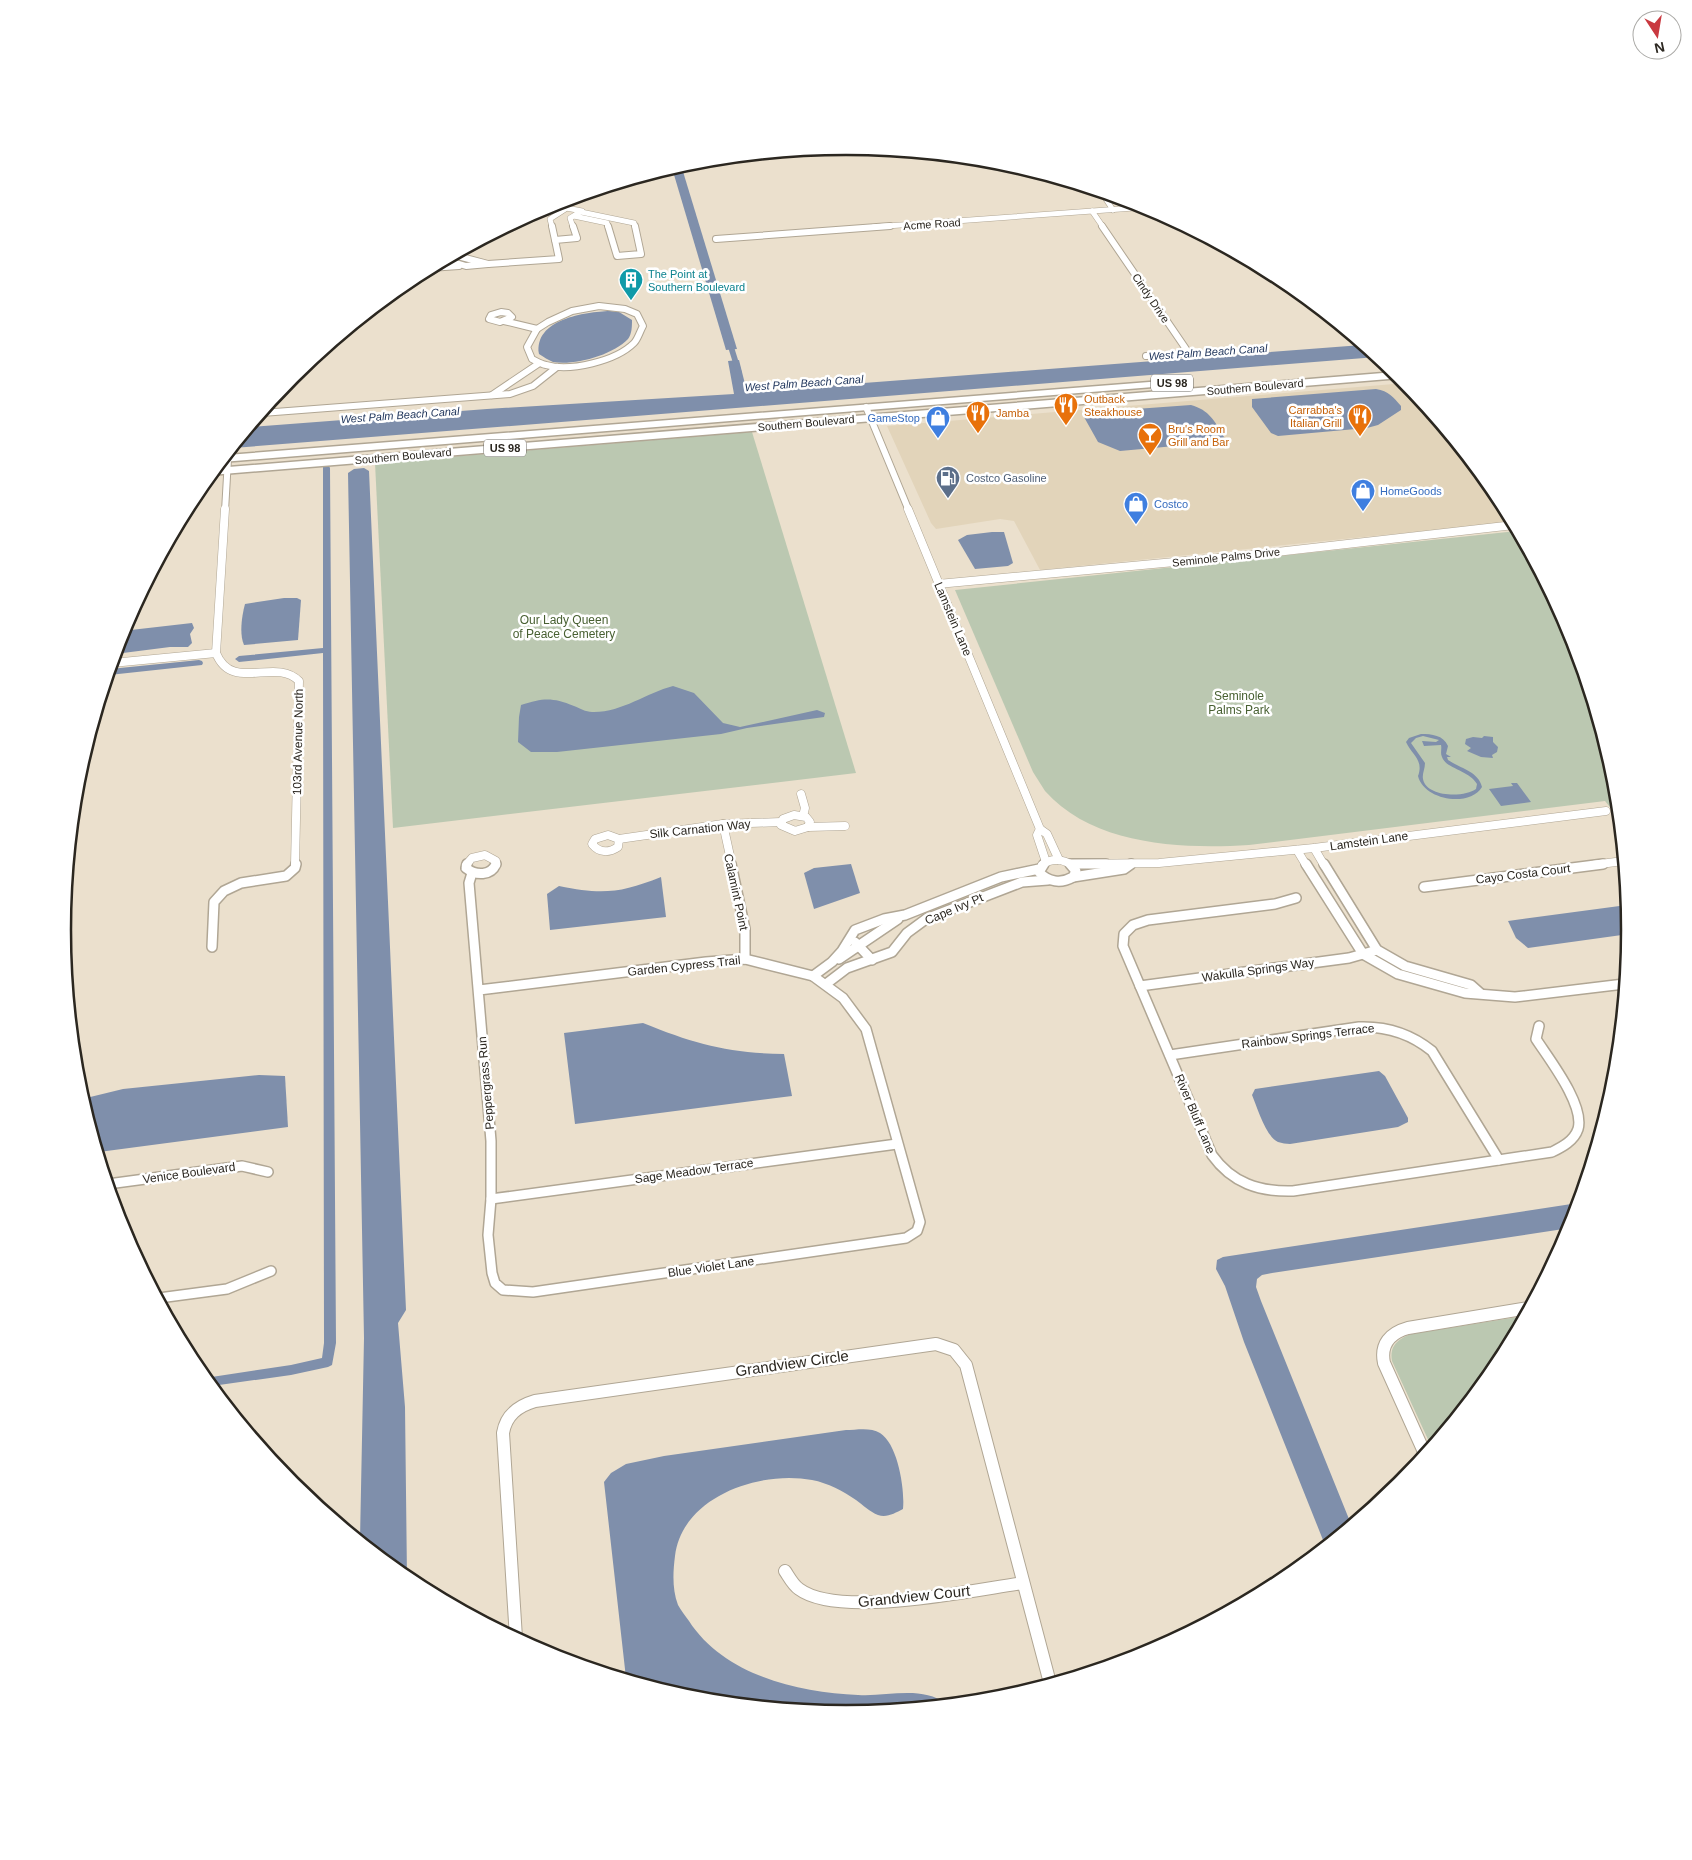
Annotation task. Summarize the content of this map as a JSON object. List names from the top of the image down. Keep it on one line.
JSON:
{"streets":{"highway":["US 98","Southern Boulevard"],"street":["Acme Road","Cindy Drive","Seminole Palms Drive","Lamstein Lane","103rd Avenue North","Silk Carnation Way","Cayo Costa Court","Calamint Point","Cape Ivy Pt","Garden Cypress Trail","Wakulla Springs Way","Rainbow Springs Terrace","Peppergrass Run","River Bluff Lane","Sage Meadow Terrace","Venice Boulevard","Blue Violet Lane","Grandview Circle","Grandview Court"]},"crossings":[["Acme Road","Cindy Drive"],["Southern Boulevard","Lamstein Lane"],["Seminole Palms Drive","Lamstein Lane"],["Lamstein Lane","Cape Ivy Pt"],["Silk Carnation Way","Calamint Point"],["Calamint Point","Garden Cypress Trail"],["Cape Ivy Pt","Garden Cypress Trail"],["Garden Cypress Trail","Peppergrass Run"],["Garden Cypress Trail","Sage Meadow Terrace"],["Garden Cypress Trail","Blue Violet Lane"],["Wakulla Springs Way","River Bluff Lane"],["Rainbow Springs Terrace","River Bluff Lane"],["Peppergrass Run","Sage Meadow Terrace"],["Peppergrass Run","Blue Violet Lane"],["Grandview Circle","Grandview Court"]],"water":["West Palm Beach Canal"],"parks":["Our Lady Queen of Peace Cemetery","Seminole Palms Park"],"places":{"building":["The Point at Southern Boulevard"],"restaurant":["Outback Steakhouse","Jamba","Carrabba's Italian Grill"],"shop":["GameStop","HomeGoods","Costco"],"bar":["Bru's Room Grill and Bar"],"fuel station":["Costco Gasoline"]},"north":"bottom"}
